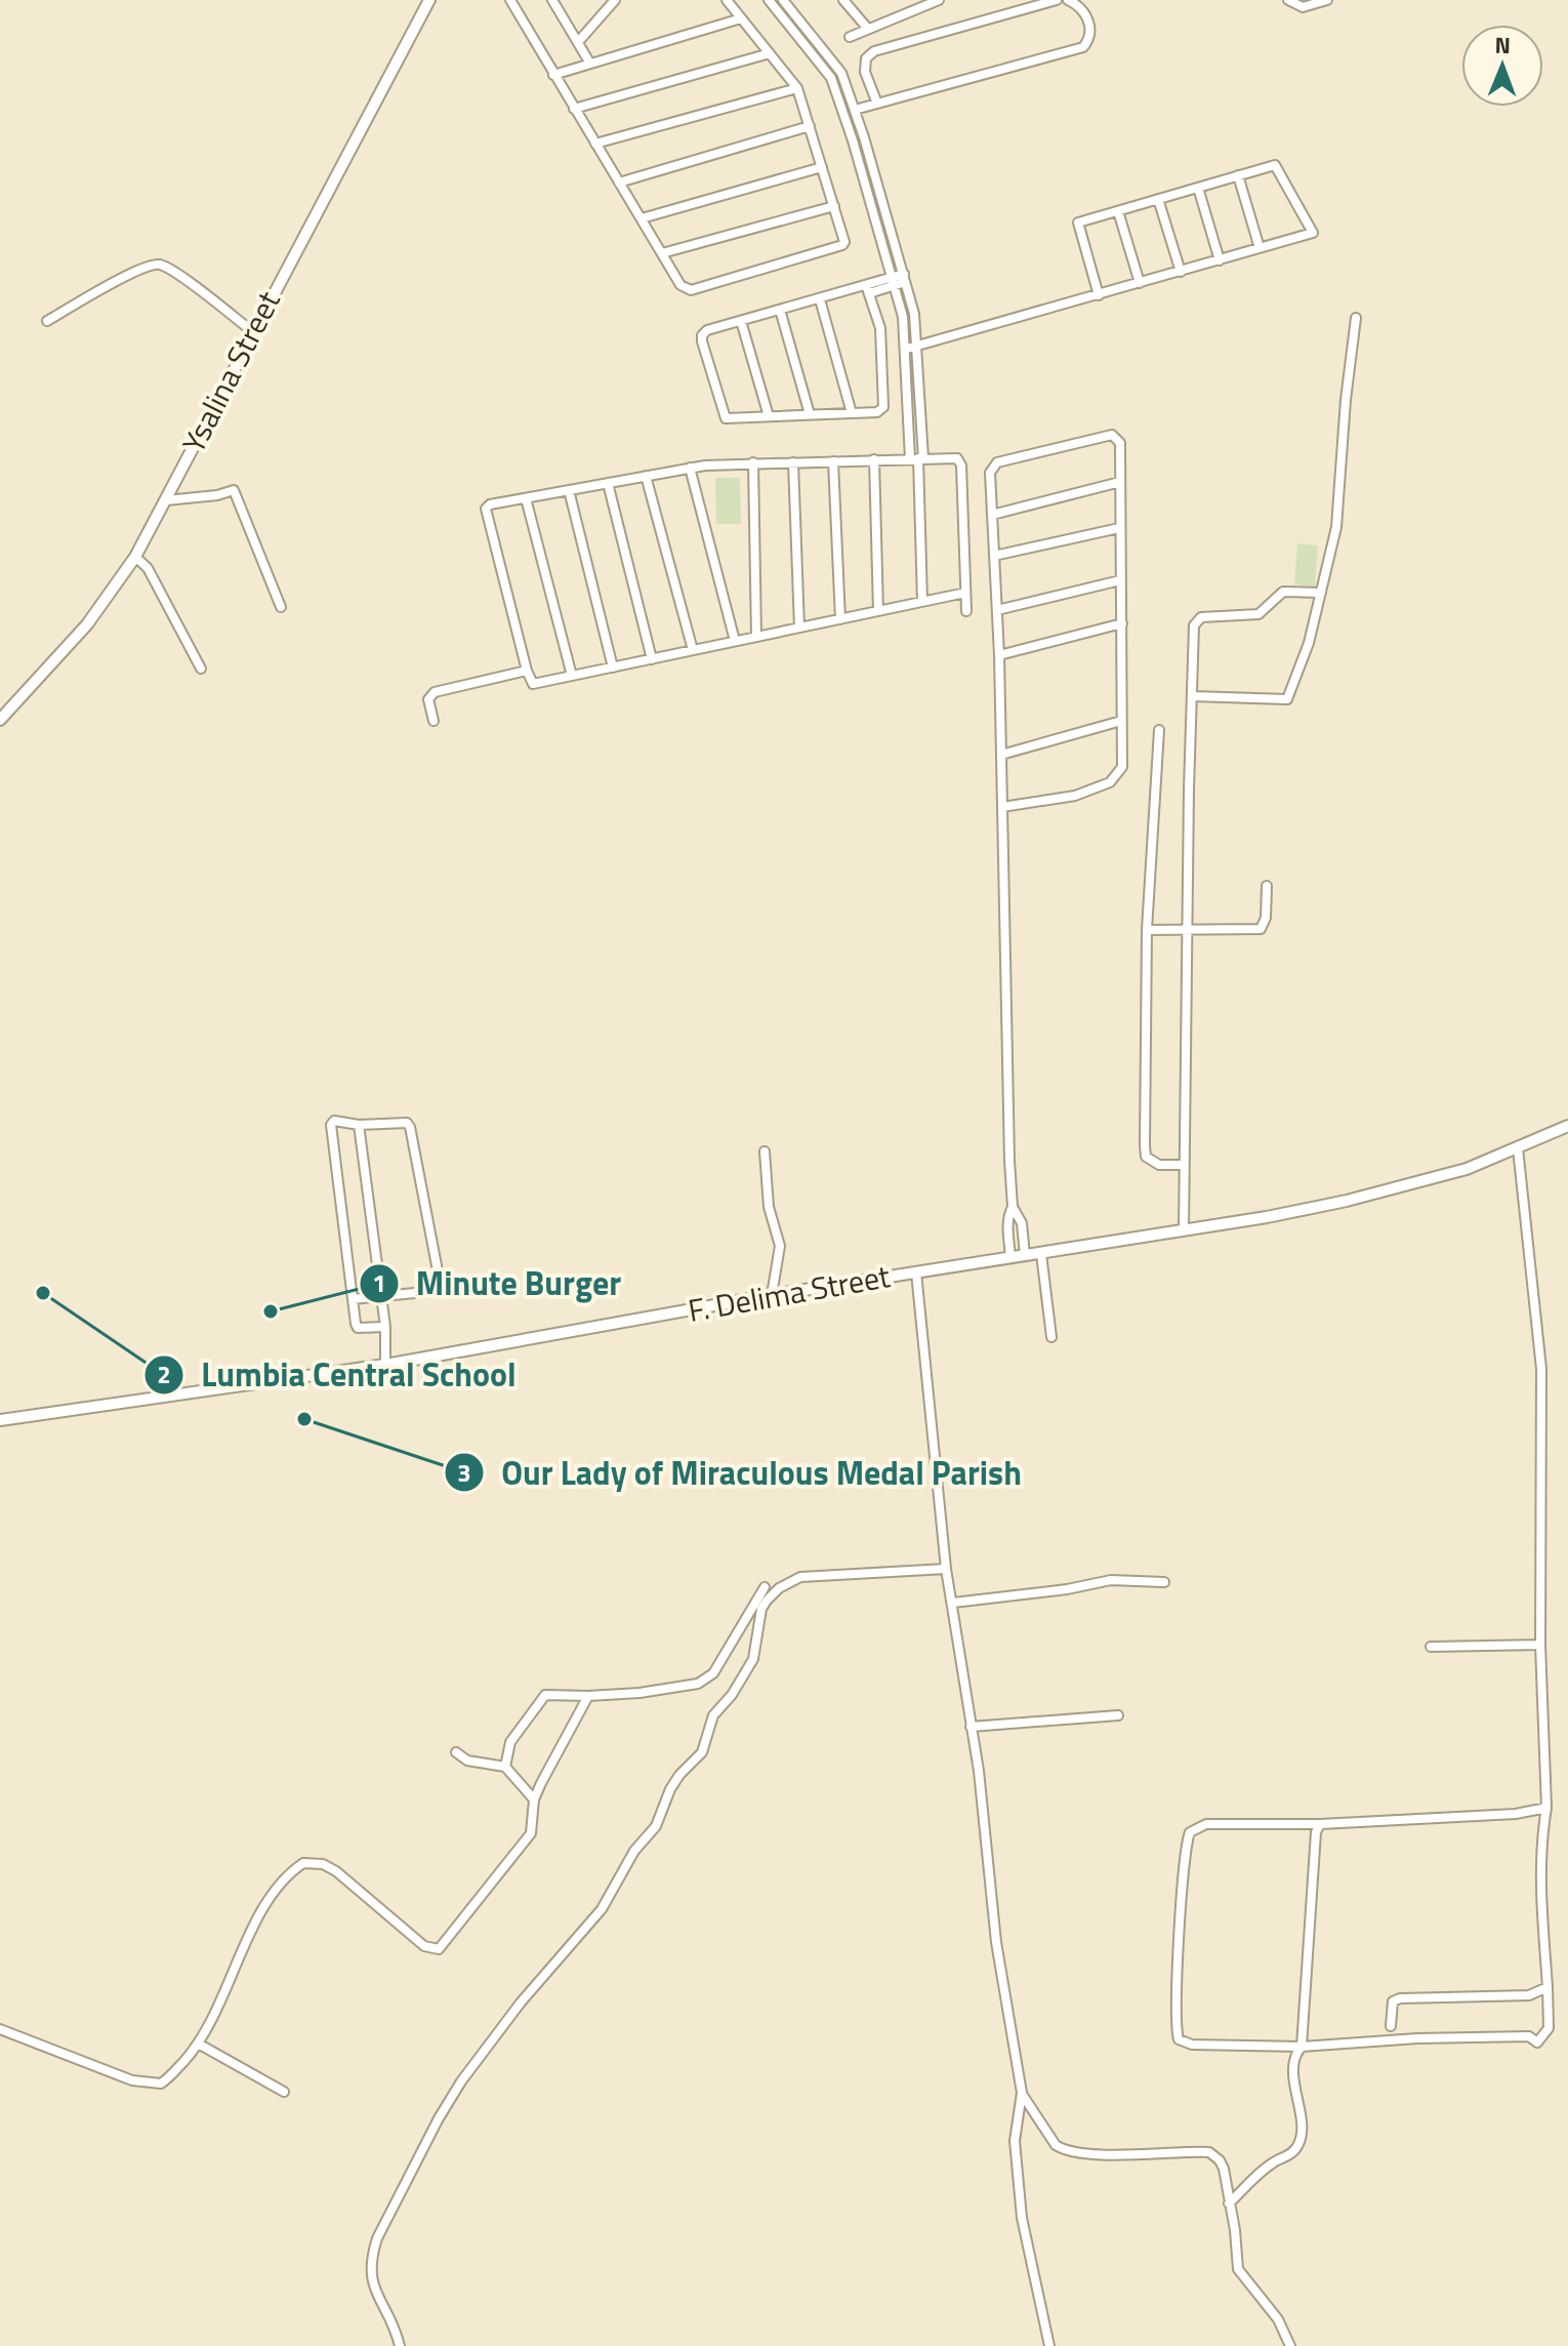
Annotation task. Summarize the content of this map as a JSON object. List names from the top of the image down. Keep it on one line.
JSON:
{"streets":{"street":["Ysalina Street","F. Delima Street"]},"places":["Lumbia Central School","Minute Burger","Our Lady of Miraculous Medal Parish"],"north":"top"}
